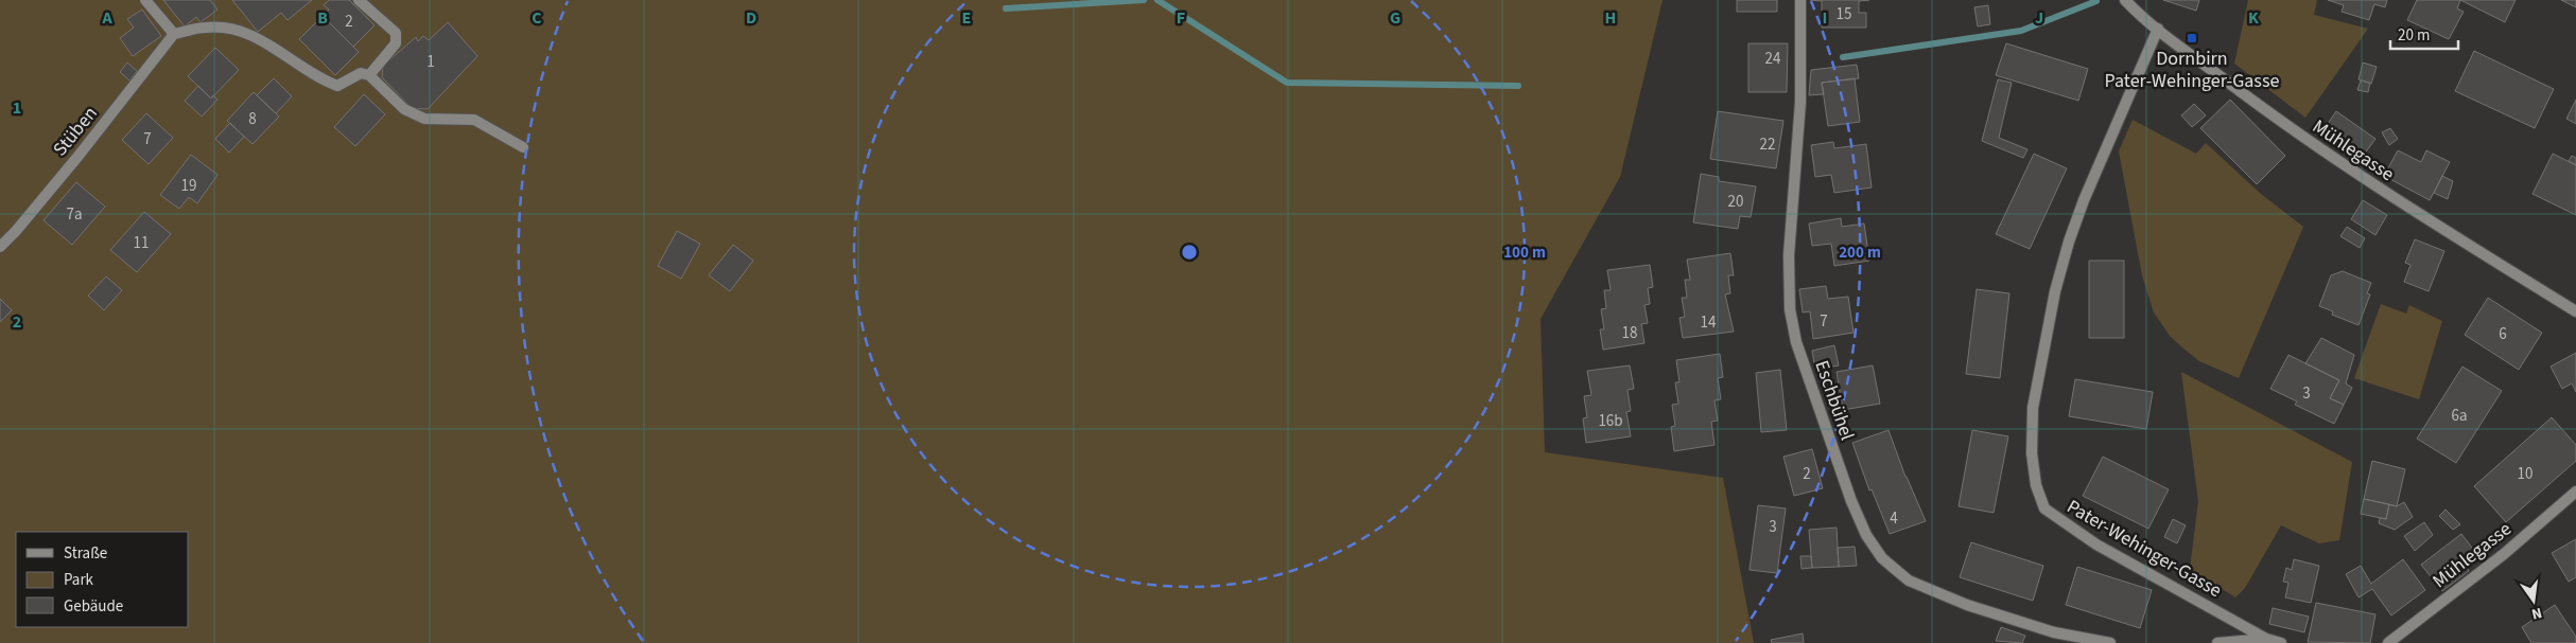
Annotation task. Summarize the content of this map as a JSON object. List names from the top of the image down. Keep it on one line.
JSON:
{"streets":{"street":["Stüben","Mühlegasse","Eschbühel","Pater-Wehinger-Gasse"]},"crossings":[["Mühlegasse","Pater-Wehinger-Gasse"]],"places":{"transit":["Dornbirn Pater-Wehinger-Gasse"]},"house_numbers":["15","2","24","1","8","7","22","19","20","7a","11","7","14","18","6","3","6a","16b","2","10","4","3"],"legend":["Straße","Park","Gebäude"],"scale_bar":"20 m","north":"bottom","grid":{"columns":["A","B","C","D","E","F","G","H","I","J","K"],"rows":["1","2"]},"rings":["100 m","200 m"]}
